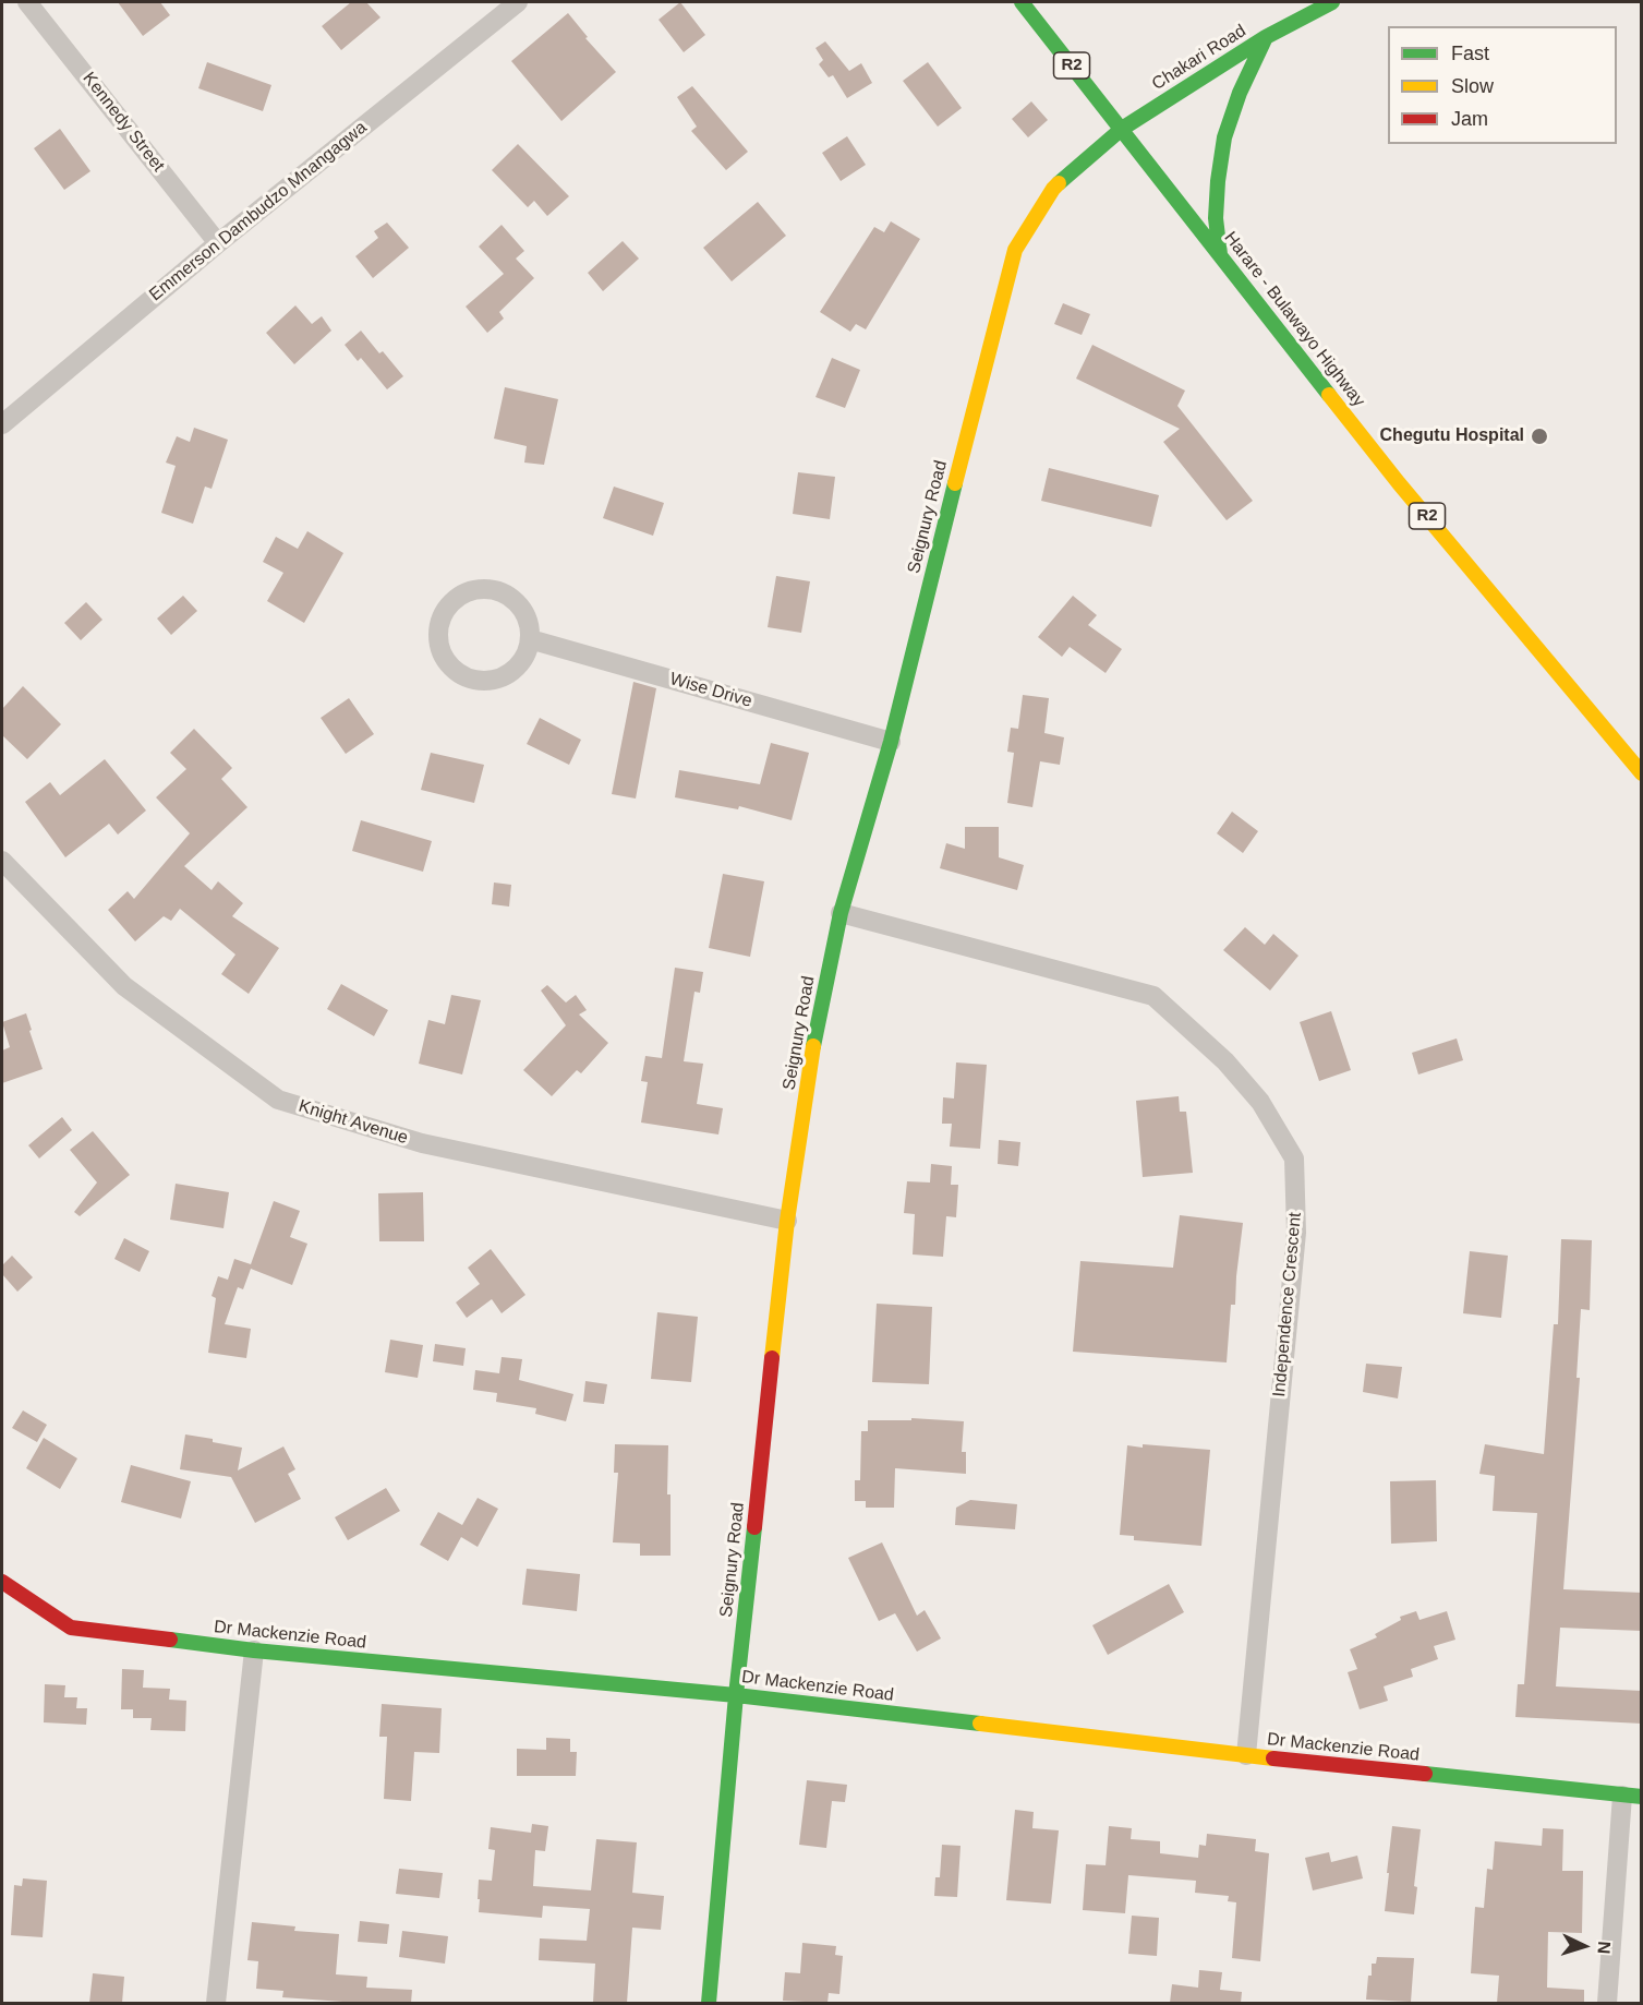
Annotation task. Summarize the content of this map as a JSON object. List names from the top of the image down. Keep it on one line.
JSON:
{"streets":{"main road":["Chakari Road","R2","Harare - Bulawayo Highway","Seignury Road","Dr Mackenzie Road"],"street":["Kennedy Street","Emmerson Dambudzo Mnangagwa","Wise Drive","Knight Avenue","Independence Crescent"]},"crossings":[["Chakari Road","R2"],["Chakari Road","Harare - Bulawayo Highway"],["Chakari Road","Seignury Road"],["R2","Harare - Bulawayo Highway"],["R2","Seignury Road"],["Kennedy Street","Emmerson Dambudzo Mnangagwa"],["Harare - Bulawayo Highway","Seignury Road"],["Seignury Road","Wise Drive"],["Seignury Road","Knight Avenue"],["Seignury Road","Independence Crescent"],["Seignury Road","Dr Mackenzie Road"],["Independence Crescent","Dr Mackenzie Road"]],"places":["Chegutu Hospital"],"legend":["Fast","Slow","Jam"],"north":"right"}
